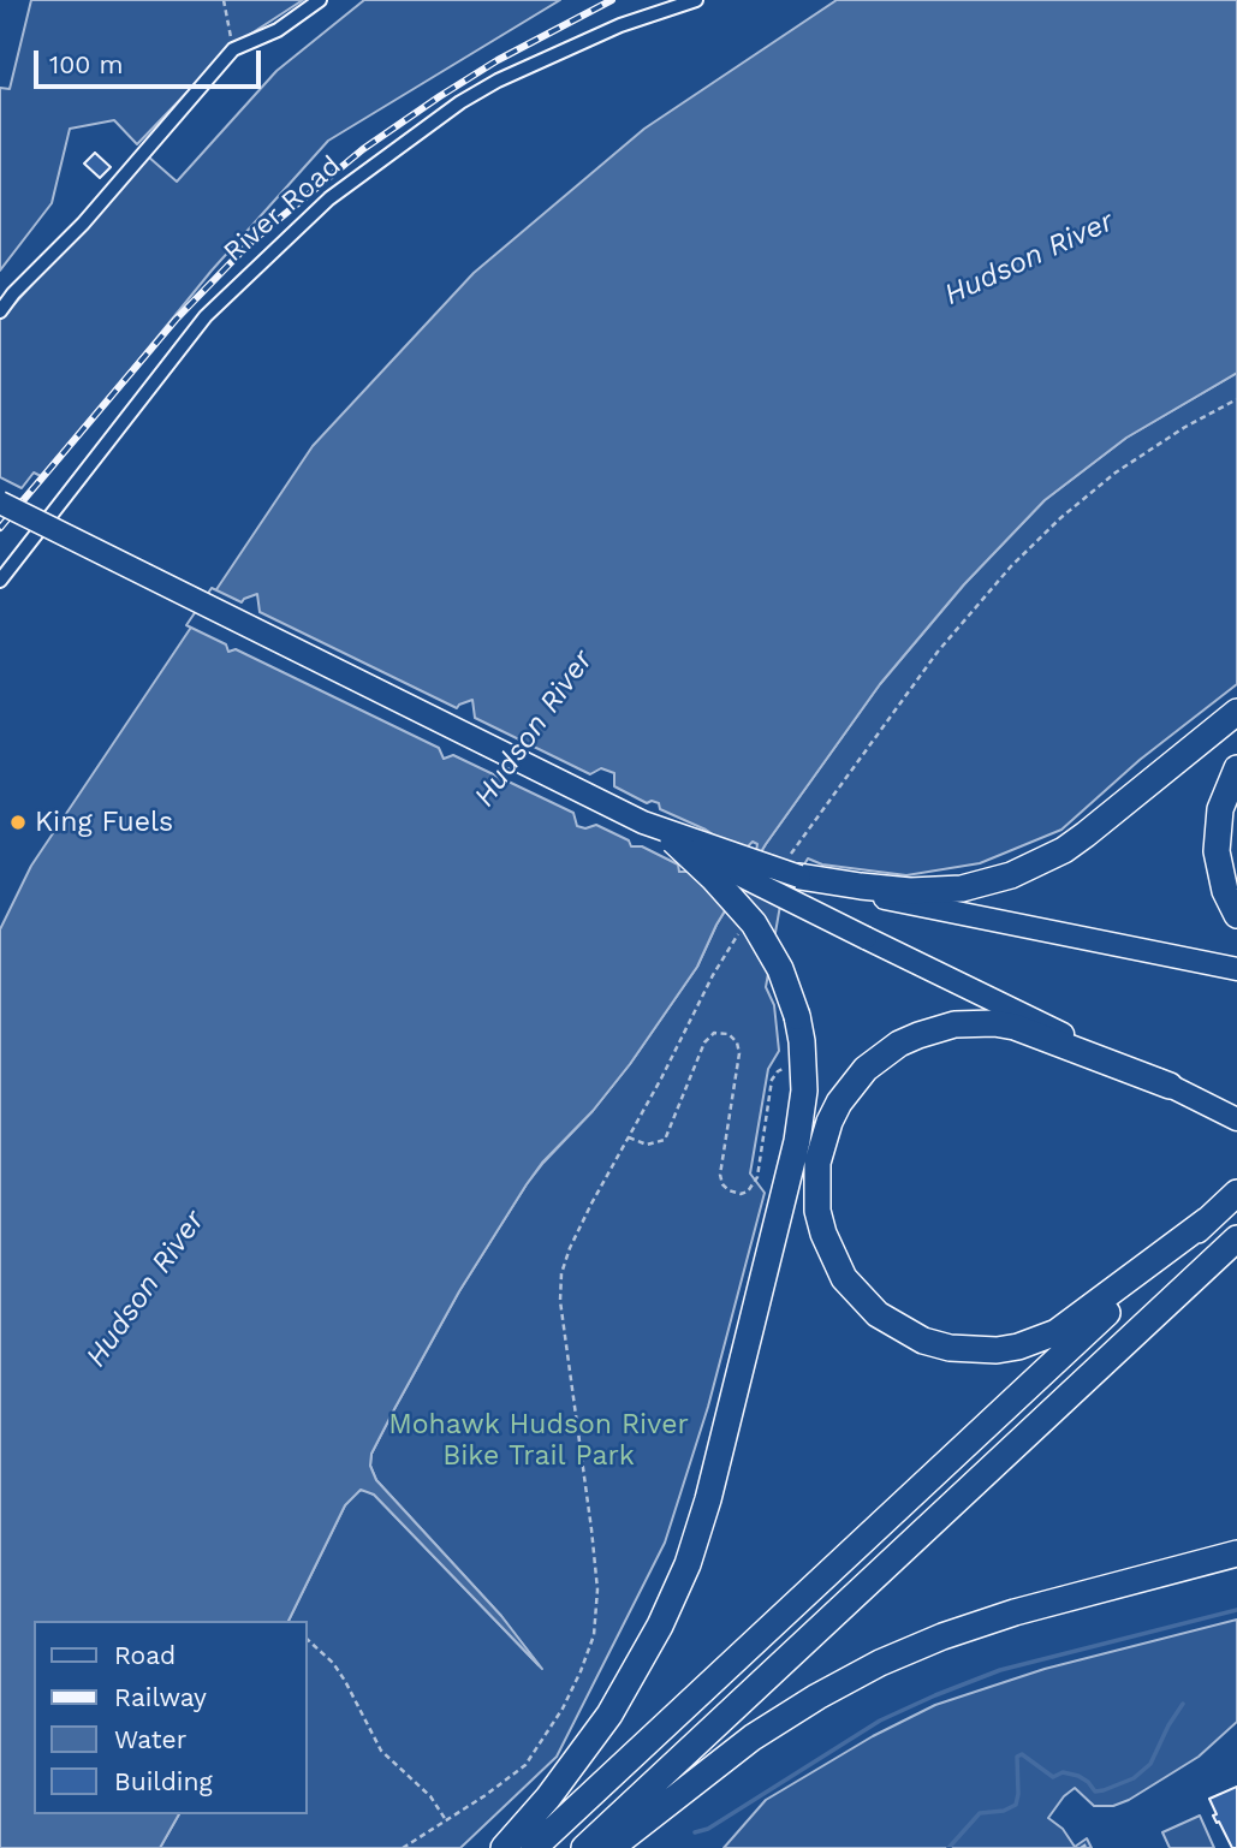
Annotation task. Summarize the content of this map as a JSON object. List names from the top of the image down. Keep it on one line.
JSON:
{"streets":{"street":["River Road"]},"water":["Hudson River"],"parks":["Mohawk Hudson River Bike Trail Park"],"places":["King Fuels"],"legend":["Road","Railway","Water","Building"],"scale_bar":"100 m"}
